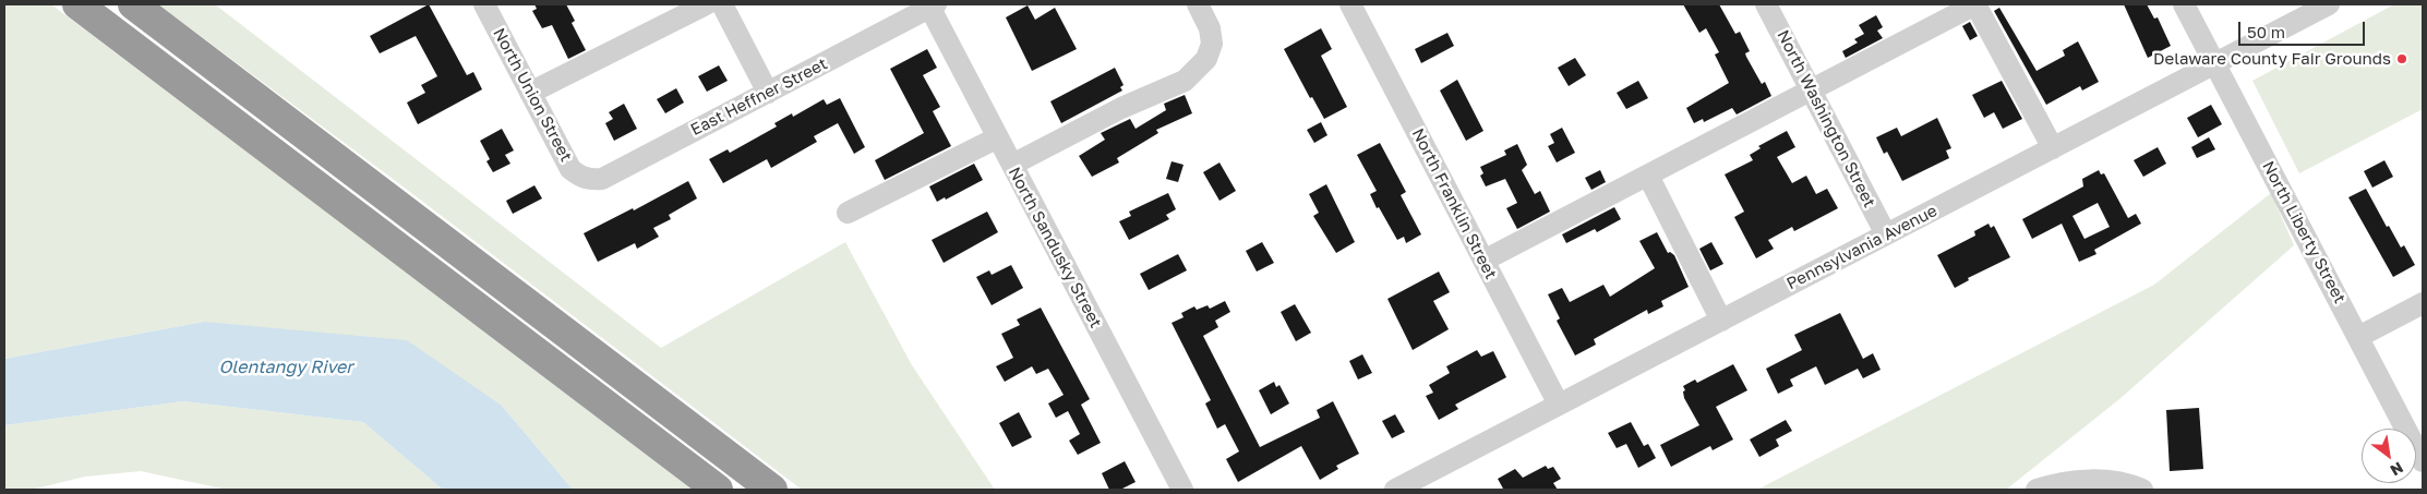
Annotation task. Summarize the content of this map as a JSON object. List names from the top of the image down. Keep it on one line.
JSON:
{"streets":{"street":["North Union Street","East Heffner Street","North Washington Street","North Franklin Street","North Liberty Street","North Sandusky Street","Pennsylvania Avenue"]},"crossings":[["North Union Street","East Heffner Street"],["East Heffner Street","North Sandusky Street"],["North Washington Street","Pennsylvania Avenue"],["North Franklin Street","Pennsylvania Avenue"],["North Liberty Street","Pennsylvania Avenue"]],"water":["Olentangy River"],"places":["Delaware County Fair Grounds"],"scale_bar":"50 m","north":"bottom right"}
